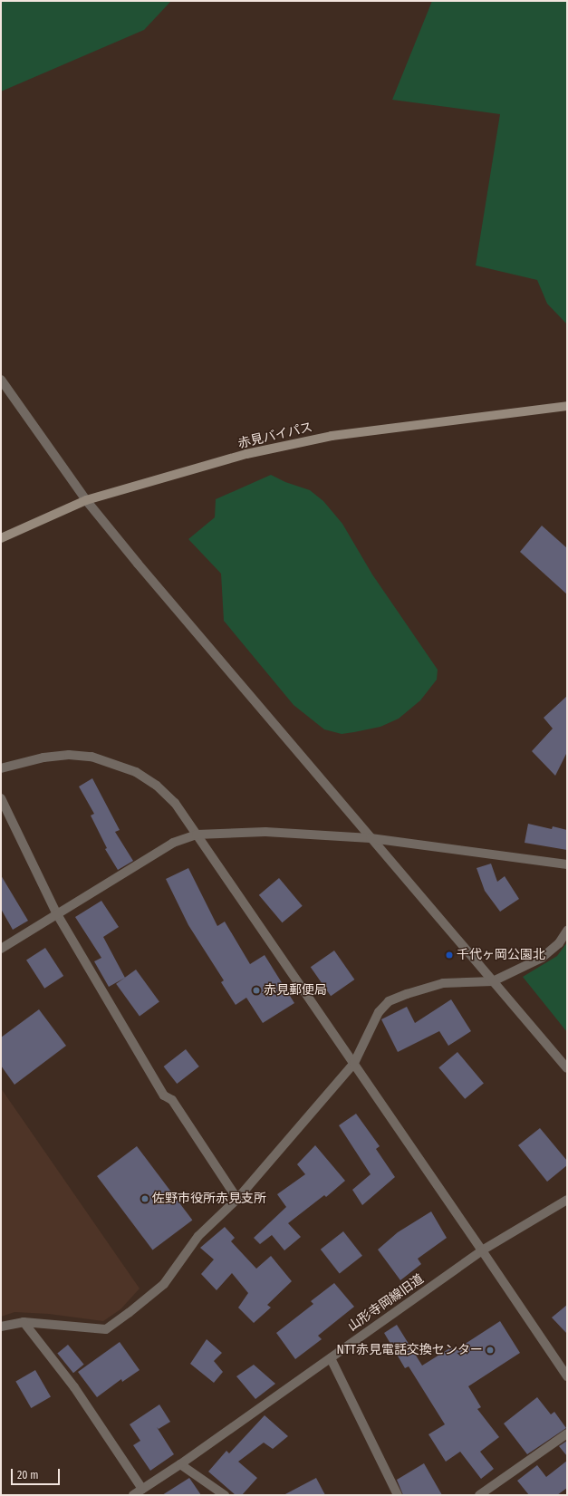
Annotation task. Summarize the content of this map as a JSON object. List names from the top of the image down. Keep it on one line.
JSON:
{"streets":{"main road":["赤見バイパス"],"street":["山形寺岡線旧道"]},"places":["千代ヶ岡公園北","赤見郵便局","佐野市役所赤見支所","NTT赤見電話交換センター"],"scale_bar":"20 m"}
